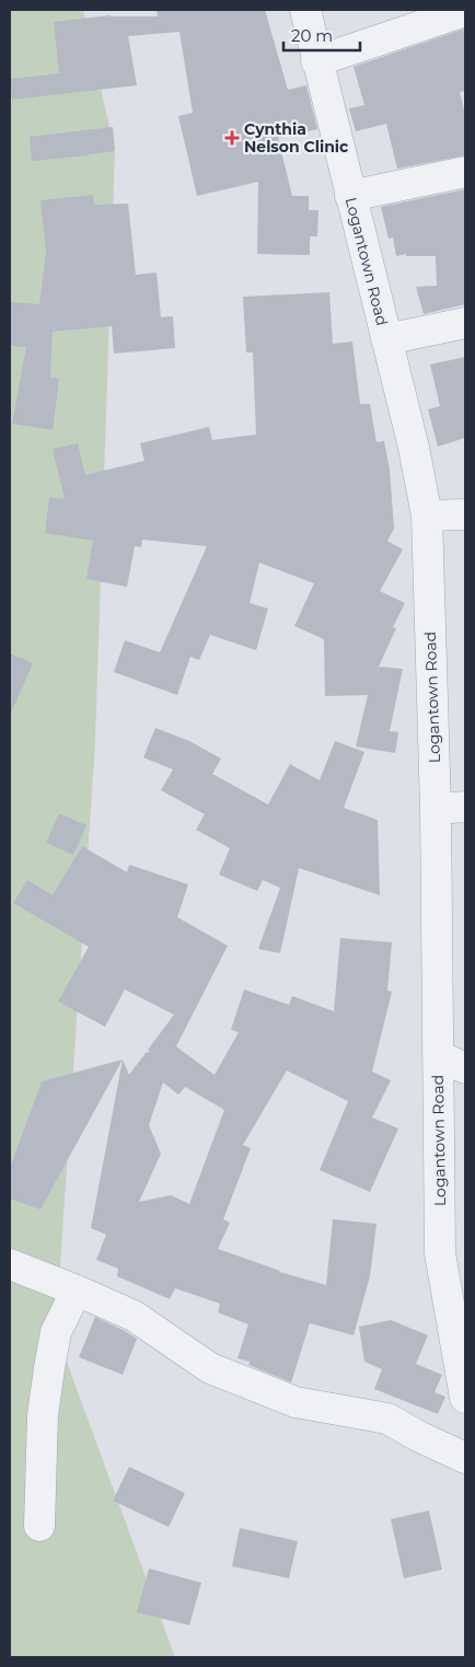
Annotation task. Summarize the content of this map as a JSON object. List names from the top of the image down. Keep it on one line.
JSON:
{"streets":{"street":["Logantown Road"]},"places":{"health":["Cynthia Nelson Clinic"]},"scale_bar":"20 m"}
